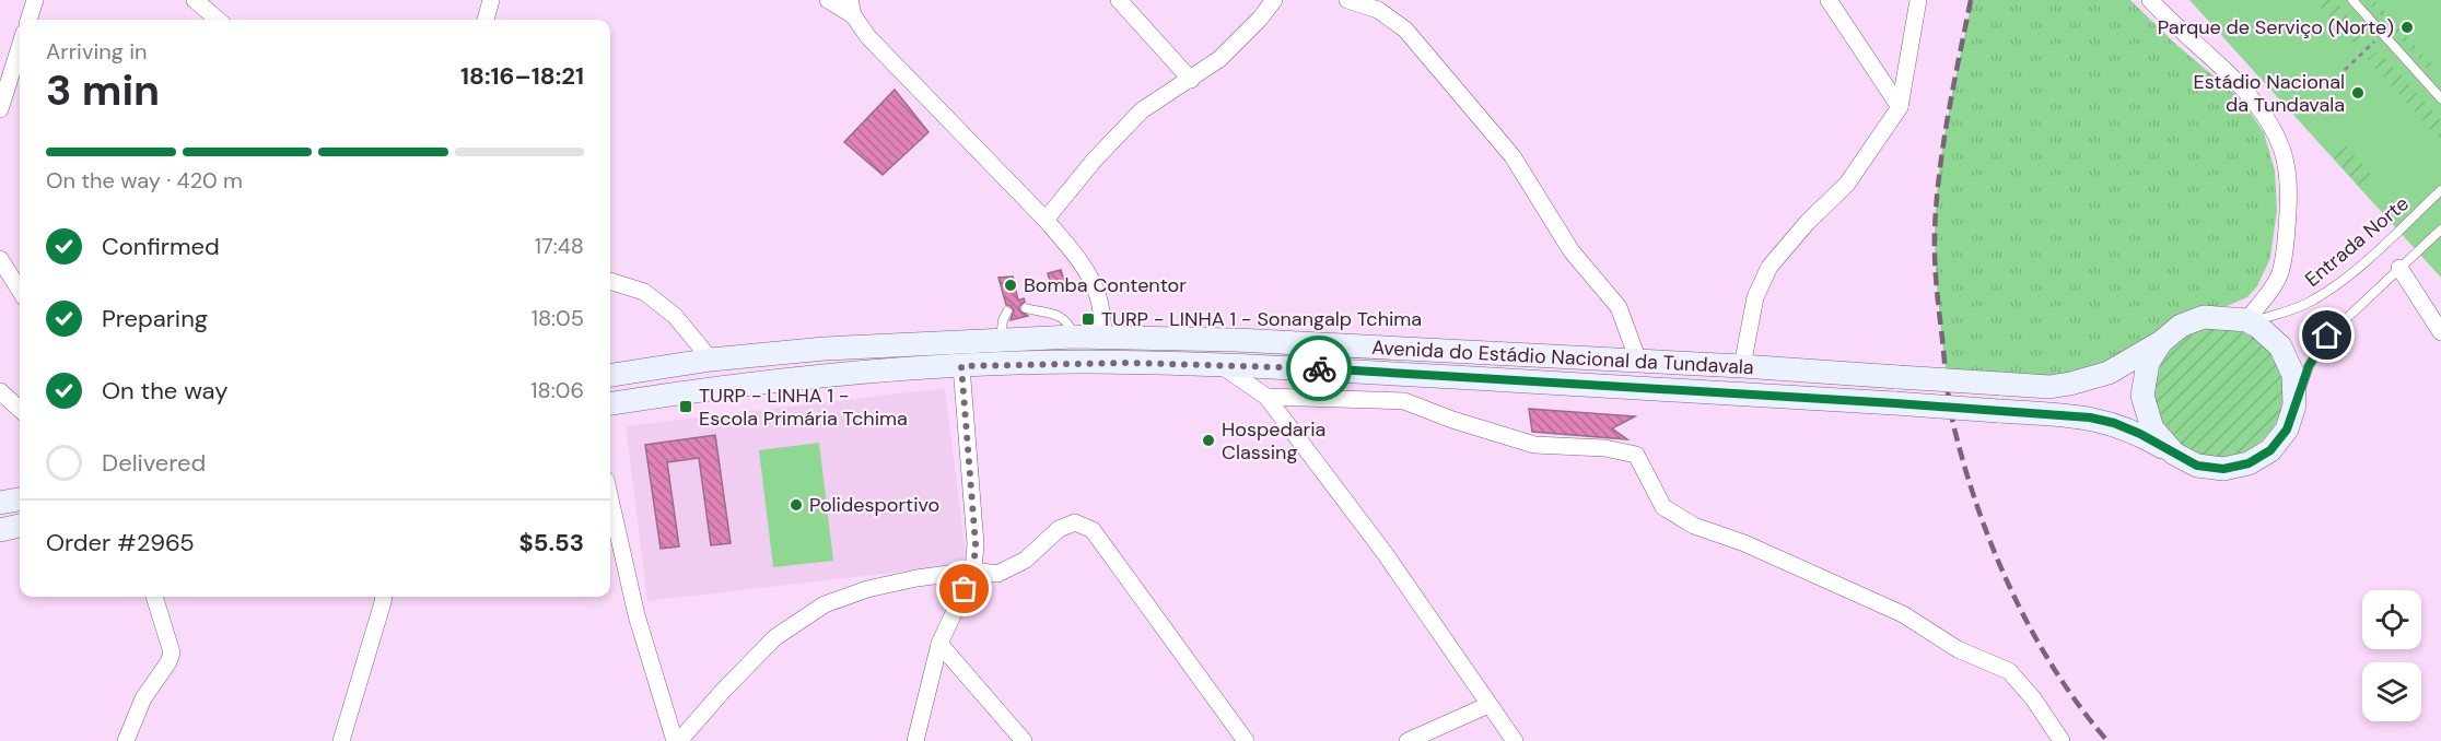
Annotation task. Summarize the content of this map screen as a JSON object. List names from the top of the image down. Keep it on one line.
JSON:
{"streets":{"street":["Avenida do Estádio Nacional da Tundavala"],"lane":["Entrada Norte"]},"crossings":[["Entrada Norte","Avenida do Estádio Nacional da Tundavala"]],"places":{"other":["Parque de Serviço (Norte)","Estádio Nacional da Tundavala","Bomba Contentor","Hospedaria Classing","Polidesportivo"],"transit":["TURP - LINHA 1 - Sonangalp Tchima","TURP - LINHA 1 - Escola Primária Tchima"]},"page":{"heading":["3 min","Arriving in","18:16–18:21"],"panel":["Order #2965","$5.53"],"bar":"On the way · 420 m","list":[["Confirmed","17:48"],["Preparing","18:05"],["On the way","18:06"],"Delivered"]}}
